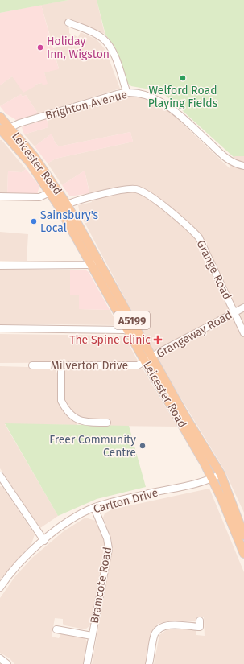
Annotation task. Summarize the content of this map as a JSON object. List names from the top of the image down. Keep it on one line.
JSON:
{"streets":{"main road":["Leicester Road","A5199"],"street":["Brighton Avenue","Grange Road","Grangeway Road","Milverton Drive","Carlton Drive","Bramcote Road"]},"crossings":[["Brighton Avenue","Leicester Road"],["Leicester Road","Grange Road"],["Leicester Road","Grangeway Road"],["Leicester Road","Milverton Drive"],["Leicester Road","Carlton Drive"],["Grange Road","Grangeway Road"],["Grangeway Road","Milverton Drive"],["Carlton Drive","Bramcote Road"]],"places":{"other":["Holiday Inn, Wigston","Welford Road Playing Fields","Sainsbury's Local","Freer Community Centre"],"health":["The Spine Clinic"]}}
